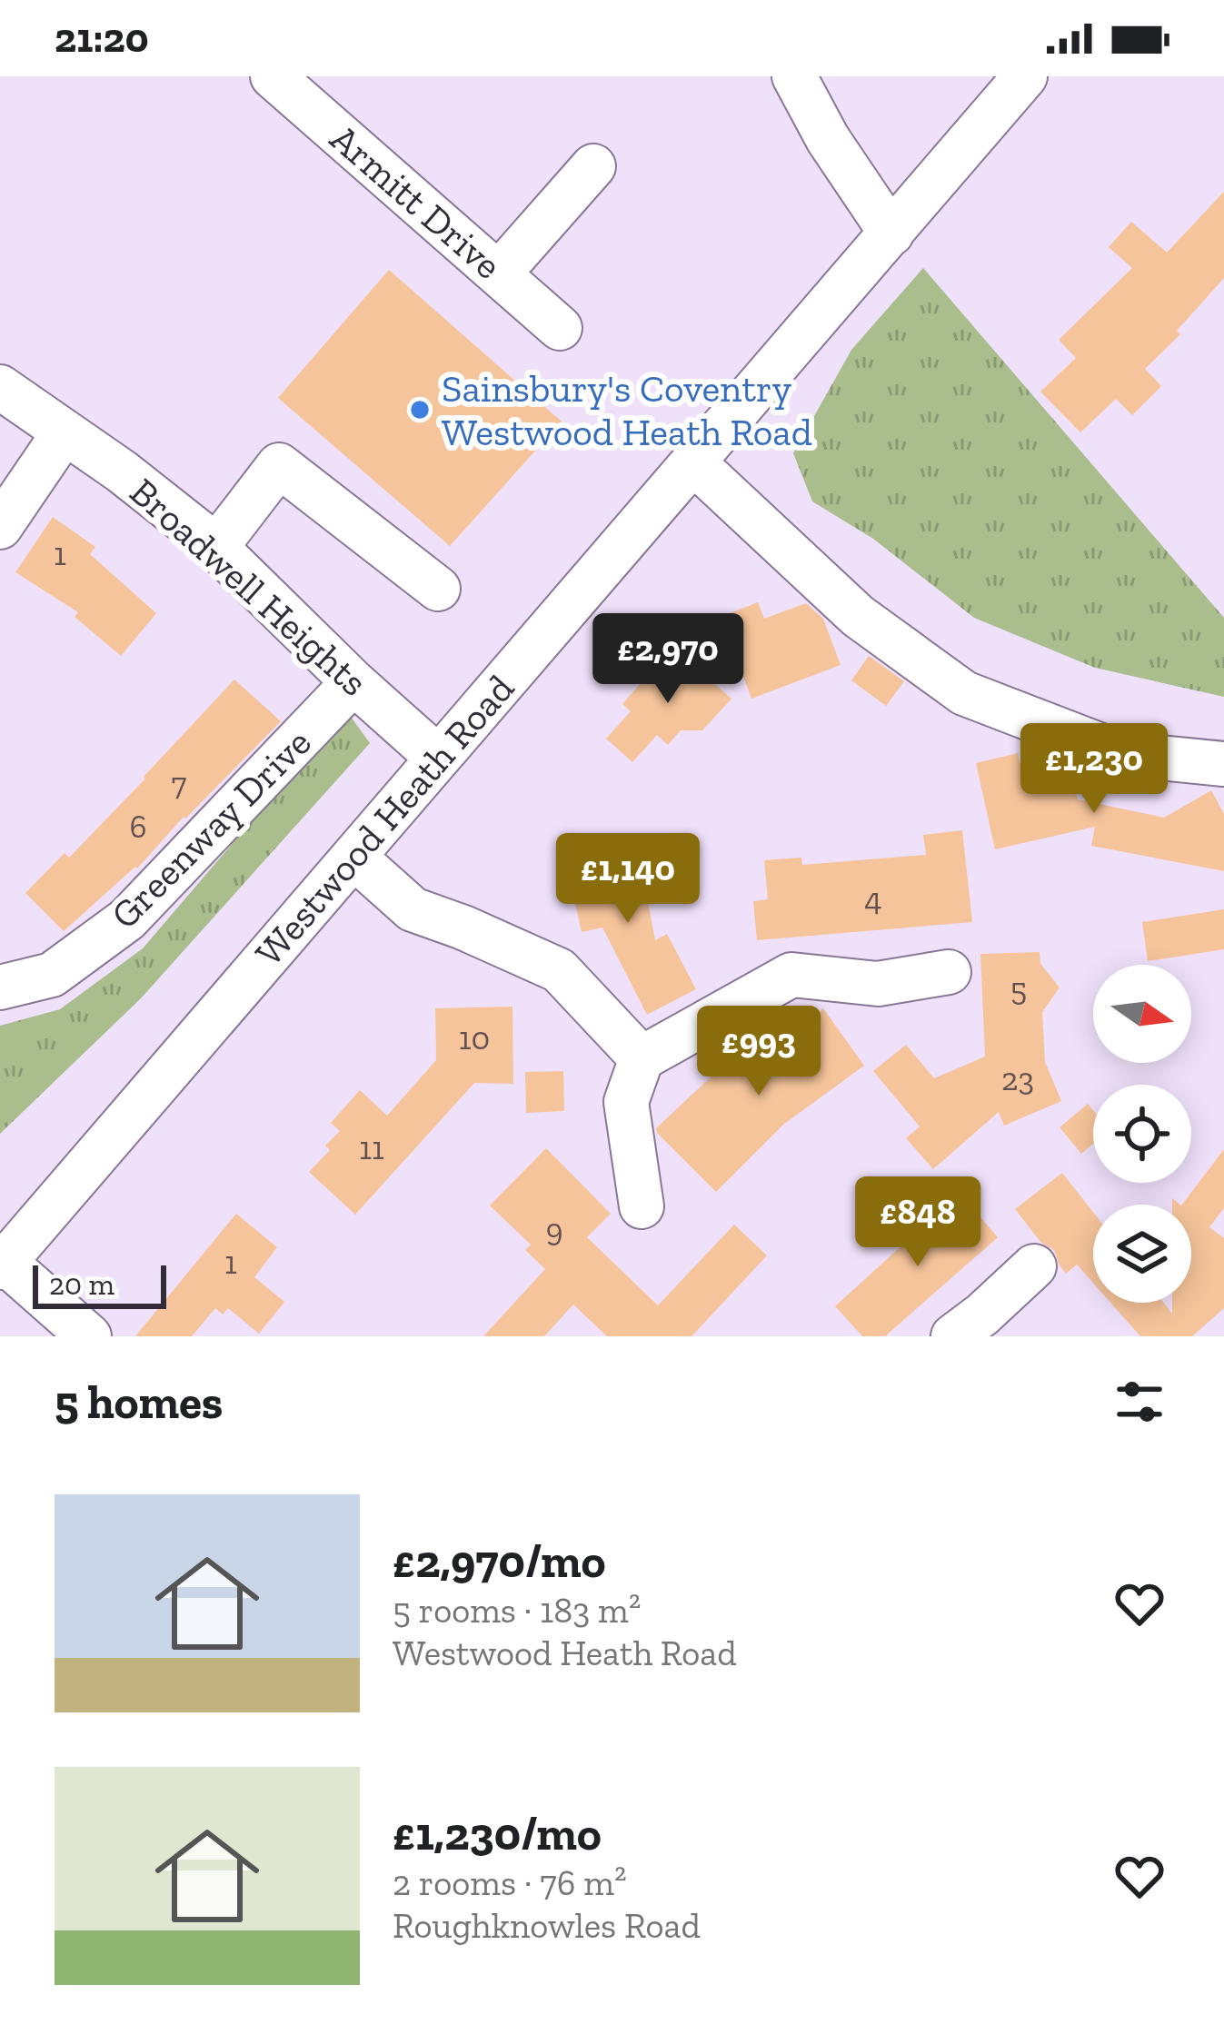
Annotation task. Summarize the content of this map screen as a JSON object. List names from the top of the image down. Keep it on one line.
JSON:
{"streets":{"street":["Armitt Drive","Broadwell Heights","Westwood Heath Road","Greenway Drive"]},"crossings":[["Broadwell Heights","Westwood Heath Road"],["Broadwell Heights","Greenway Drive"]],"places":["Sainsbury's Coventry Westwood Heath Road"],"house_numbers":["1","7","6","4","5","10","23","11","9","1"],"scale_bar":"20 m","north":"right","page":{"status":"21:20","price":["£2,970","£1,230","£1,140","£993","£848"],"scale":"20 m","heading":"5 homes","list":[{"name":"£2,970/mo","note":"5 rooms · 183 m² · Westwood Heath Road"},{"name":"£1,230/mo","note":"2 rooms · 76 m² · Roughknowles Road"}]}}
